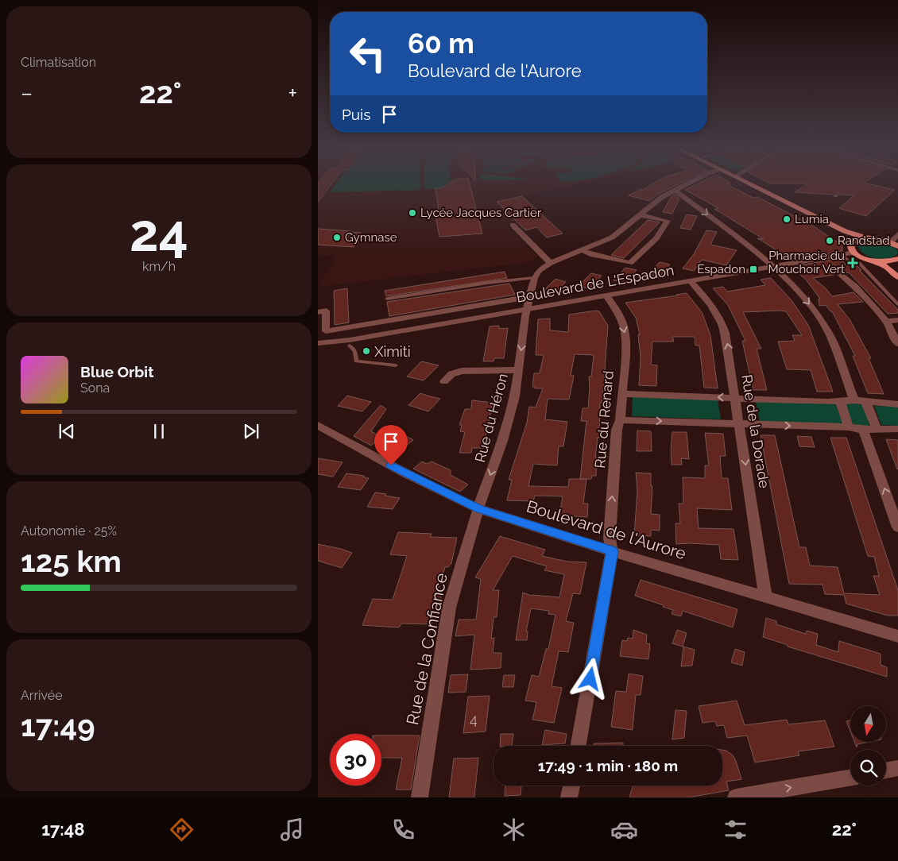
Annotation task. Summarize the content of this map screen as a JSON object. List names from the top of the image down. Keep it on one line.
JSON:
{"streets":{"street":["Boulevard de L'Espadon","Rue du Héron","Rue du Renard","Rue de la Dorade","Boulevard de l'Aurore","Rue de la Confiance"]},"crossings":[["Boulevard de L'Espadon","Rue du Héron"],["Boulevard de L'Espadon","Rue du Renard"],["Boulevard de L'Espadon","Rue de la Dorade"],["Rue du Héron","Boulevard de l'Aurore"],["Rue du Héron","Rue de la Confiance"],["Rue du Renard","Boulevard de l'Aurore"],["Rue de la Dorade","Boulevard de l'Aurore"],["Boulevard de l'Aurore","Rue de la Confiance"]],"one_way":["Rue du Héron"],"places":{"other":["Lycée Jacques Cartier","Lumia","Gymnase","Randstad","Ximiti"],"health":["Pharmacie du Mouchoir Vert"],"transit":["Espadon"]},"house_numbers":["4"],"north":"bottom","page":{"tile":["Climatisation",["24","km/h"],["Autonomie · 25%","125 km"],["Arrivée","17:49"]],"turn":["60 m","Boulevard de l'Aurore"],"heat":["−","22°","+"],"then":"Puis","song":["Blue Orbit","Sona"],"limit":"30","trip":"17:49 · 1 min · 180 m","tabs":["17:48","22°"]}}
